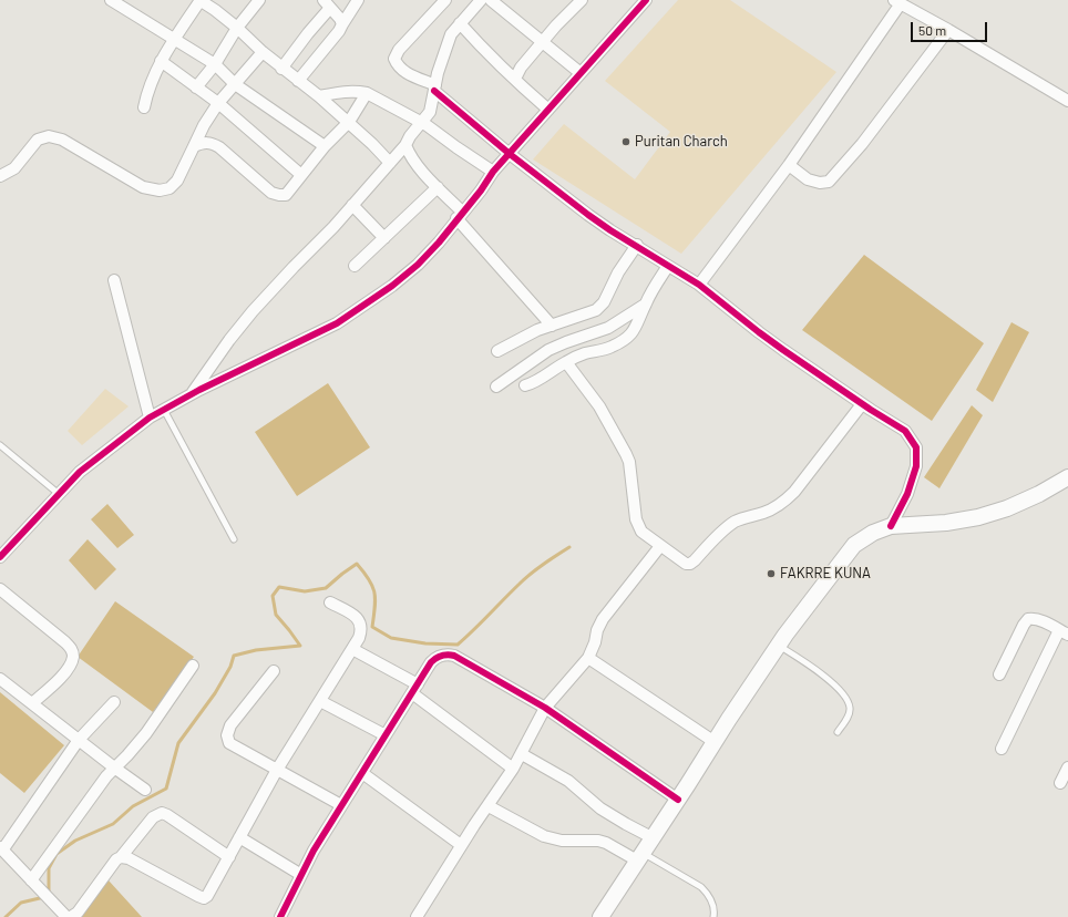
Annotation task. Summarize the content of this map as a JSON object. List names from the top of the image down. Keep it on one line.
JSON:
{"places":["Puritan Charch","FAKRRE KUNA"],"scale_bar":"50 m"}
